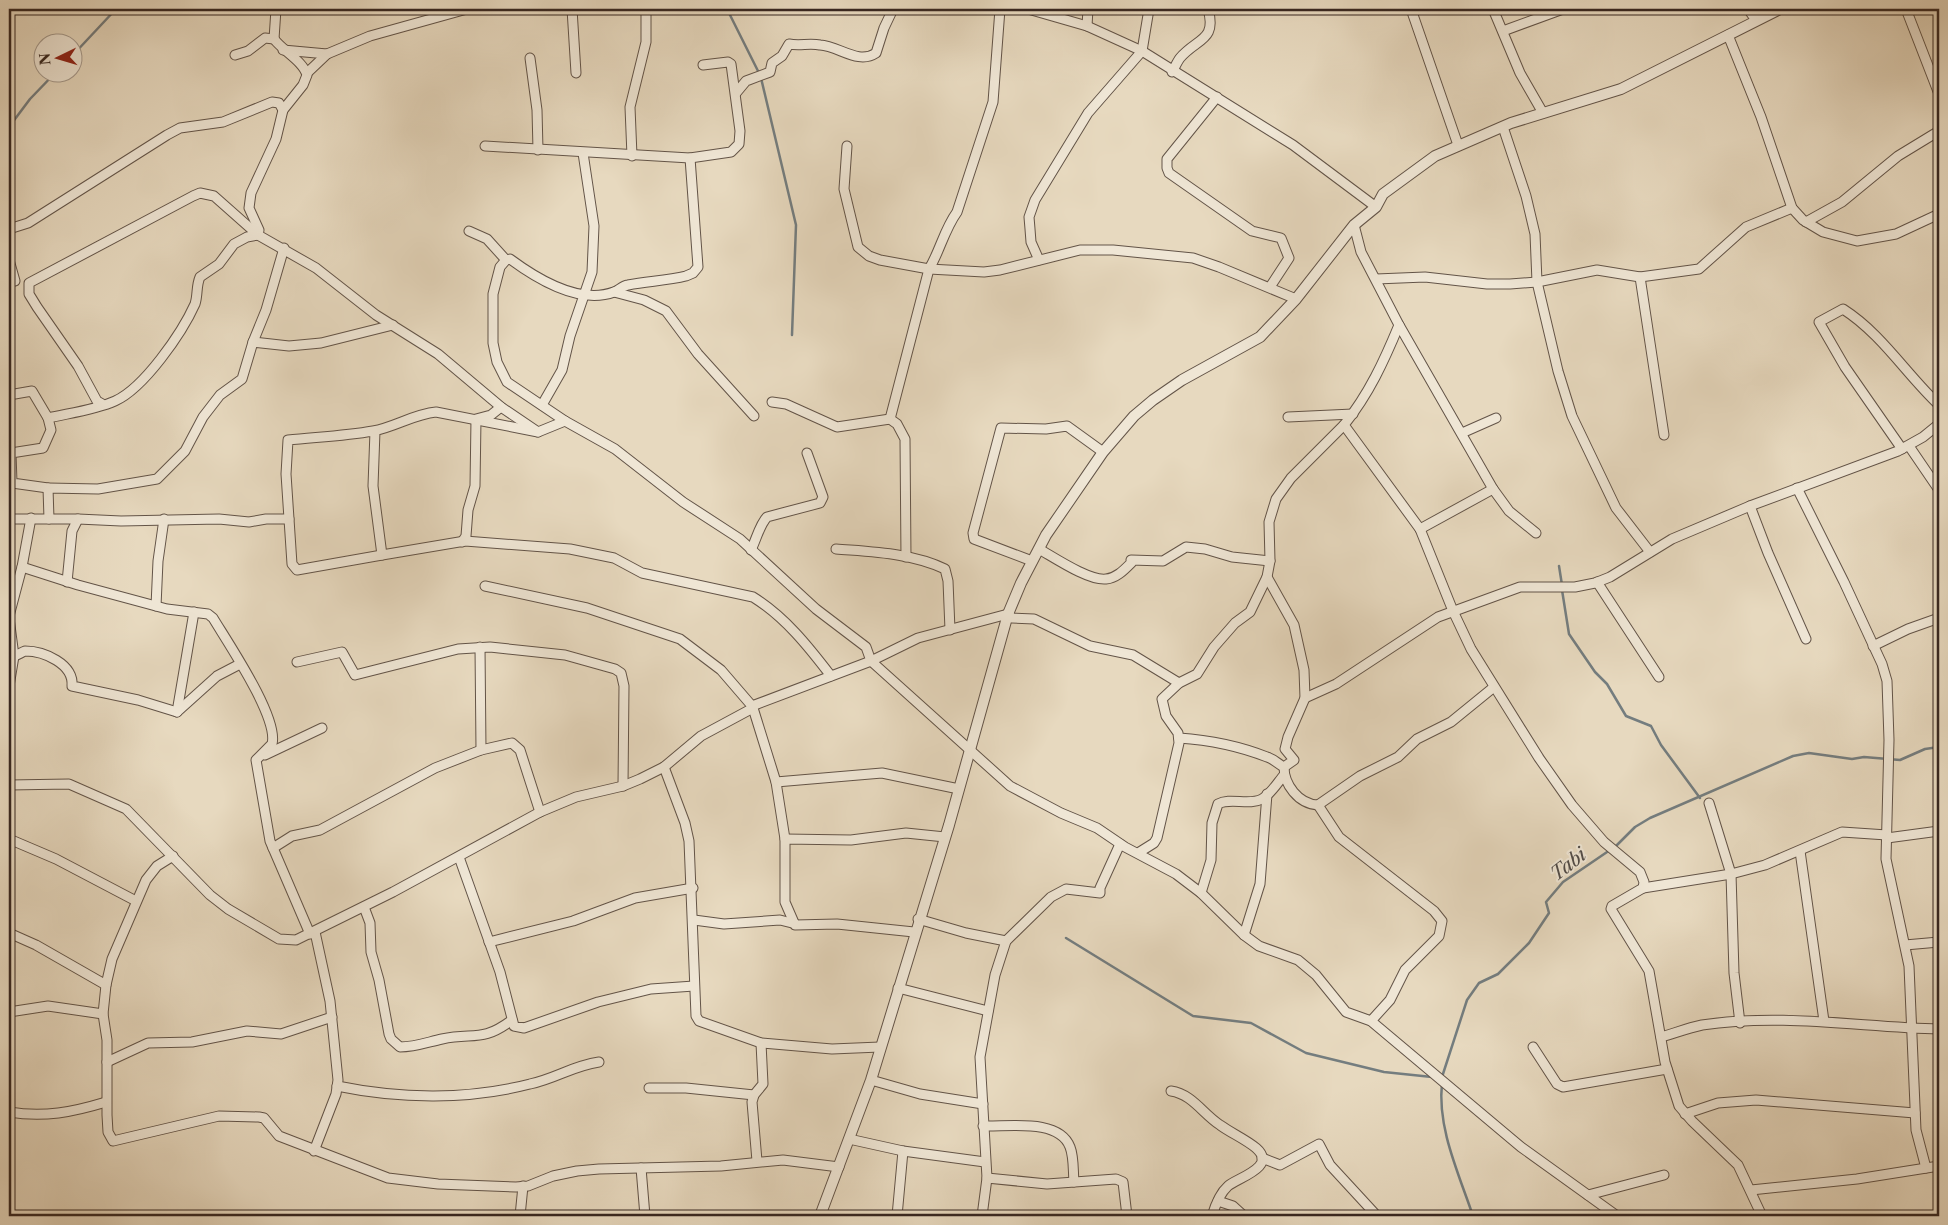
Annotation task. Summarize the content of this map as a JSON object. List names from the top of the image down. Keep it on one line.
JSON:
{"water":["Tabi"],"north":"left"}
